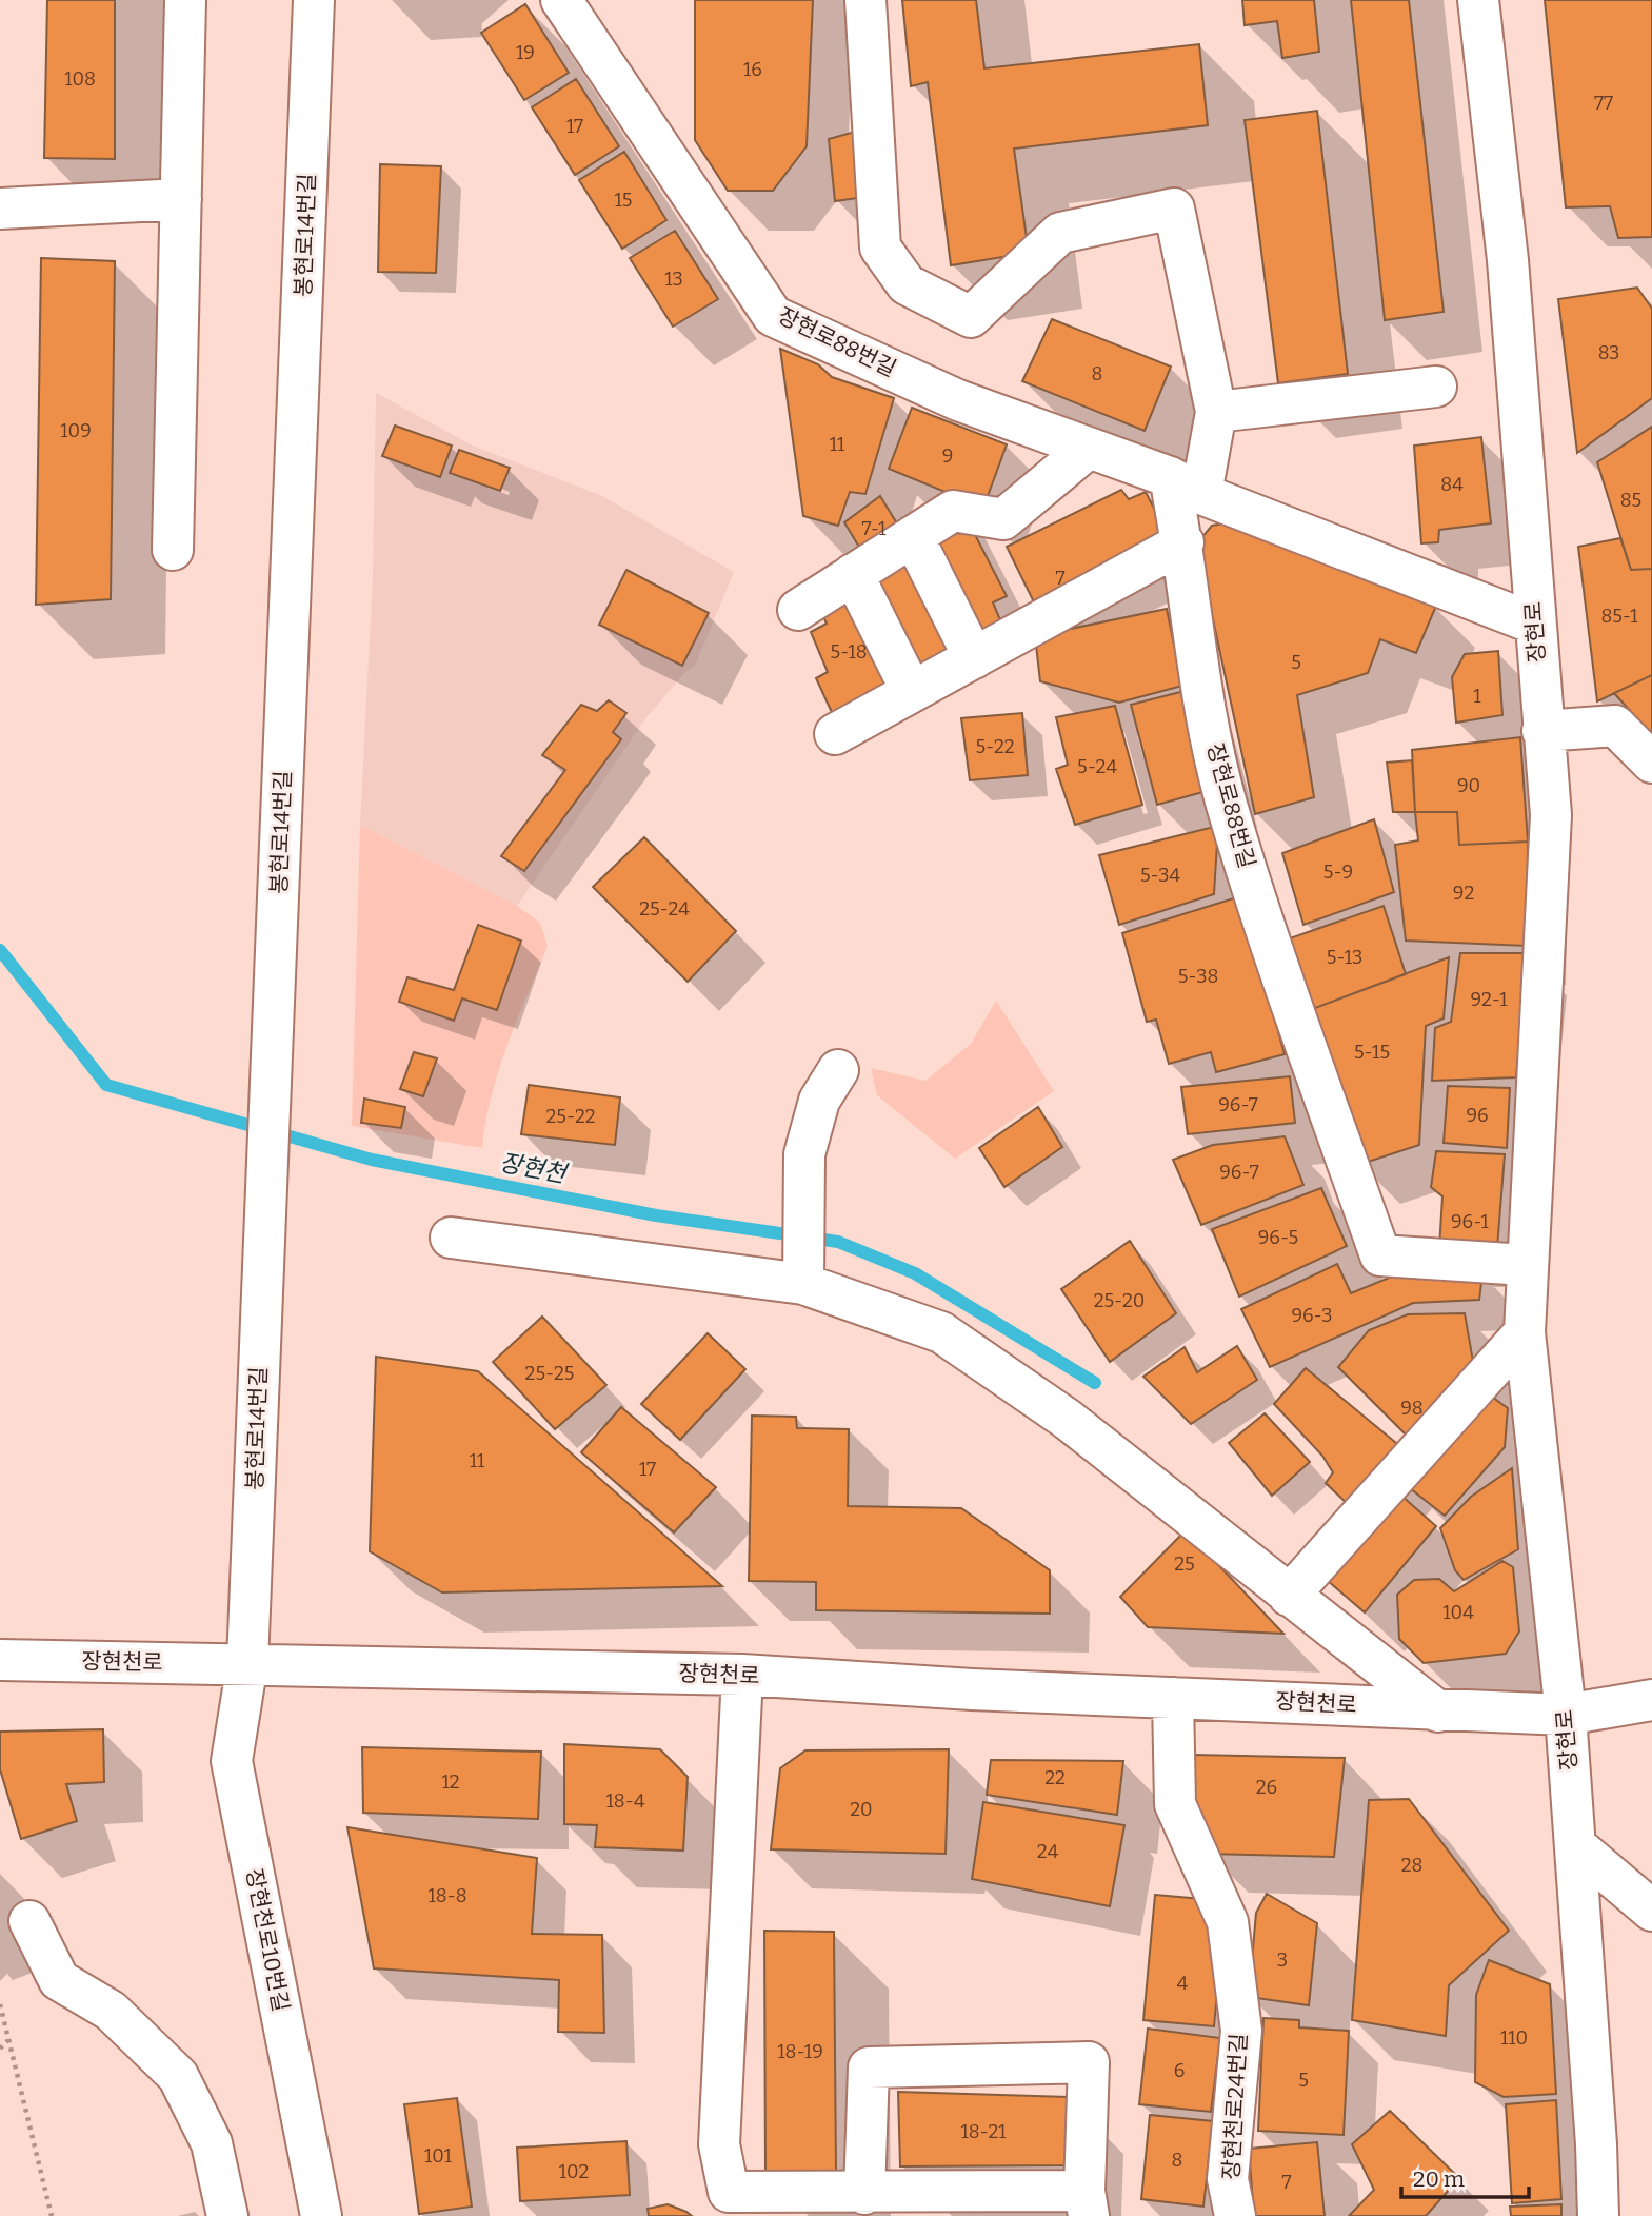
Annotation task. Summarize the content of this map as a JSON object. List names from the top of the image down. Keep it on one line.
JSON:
{"streets":{"street":["봉현로14번길","장현로88번길","장현로","장현천로","장현천로10번길","장현천로24번길"]},"crossings":[["봉현로14번길","장현천로"],["봉현로14번길","장현천로10번길"],["장현로88번길","장현로"],["장현로","장현천로"],["장현천로","장현천로10번길"],["장현천로","장현천로24번길"]],"water":["장현천"],"house_numbers":["19","16","108","77","17","15","13","83","8","109","11","9","84","85","7-1","7","85-1","5-18","5","1","5-22","5-24","90","5-9","5-34","92","25-24","5-13","5-38","92-1","5-15","96-7","96","25-22","96-7","96-1","96-5","25-20","96-3","25-25","98","11","17","25","104","22","12","26","18-4","20","24","28","18-8","3","4","110","18-19","6","5","18-21","101","8","102","7"],"scale_bar":"20 m"}
